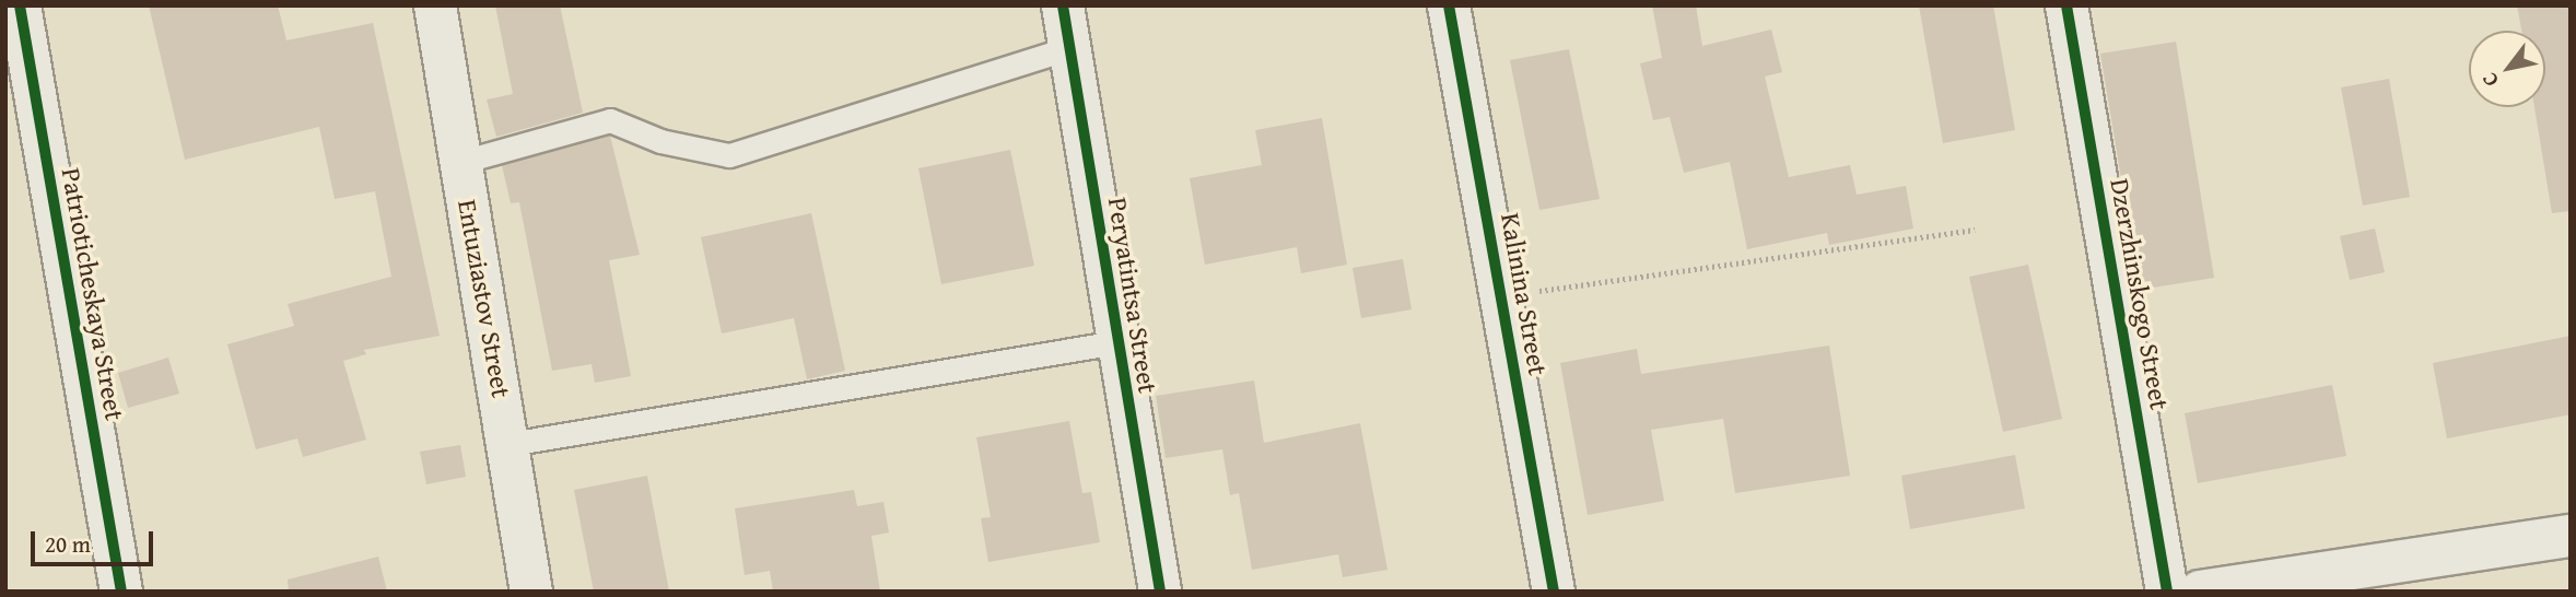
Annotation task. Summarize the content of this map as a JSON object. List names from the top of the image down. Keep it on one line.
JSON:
{"streets":{"street":["Patrioticheskaya Street","Kalinina Street","Dzerzhinskogo Street","Peryatintsa Street","Entuziastov Street"]},"scale_bar":"20 m","north":"bottom left"}
